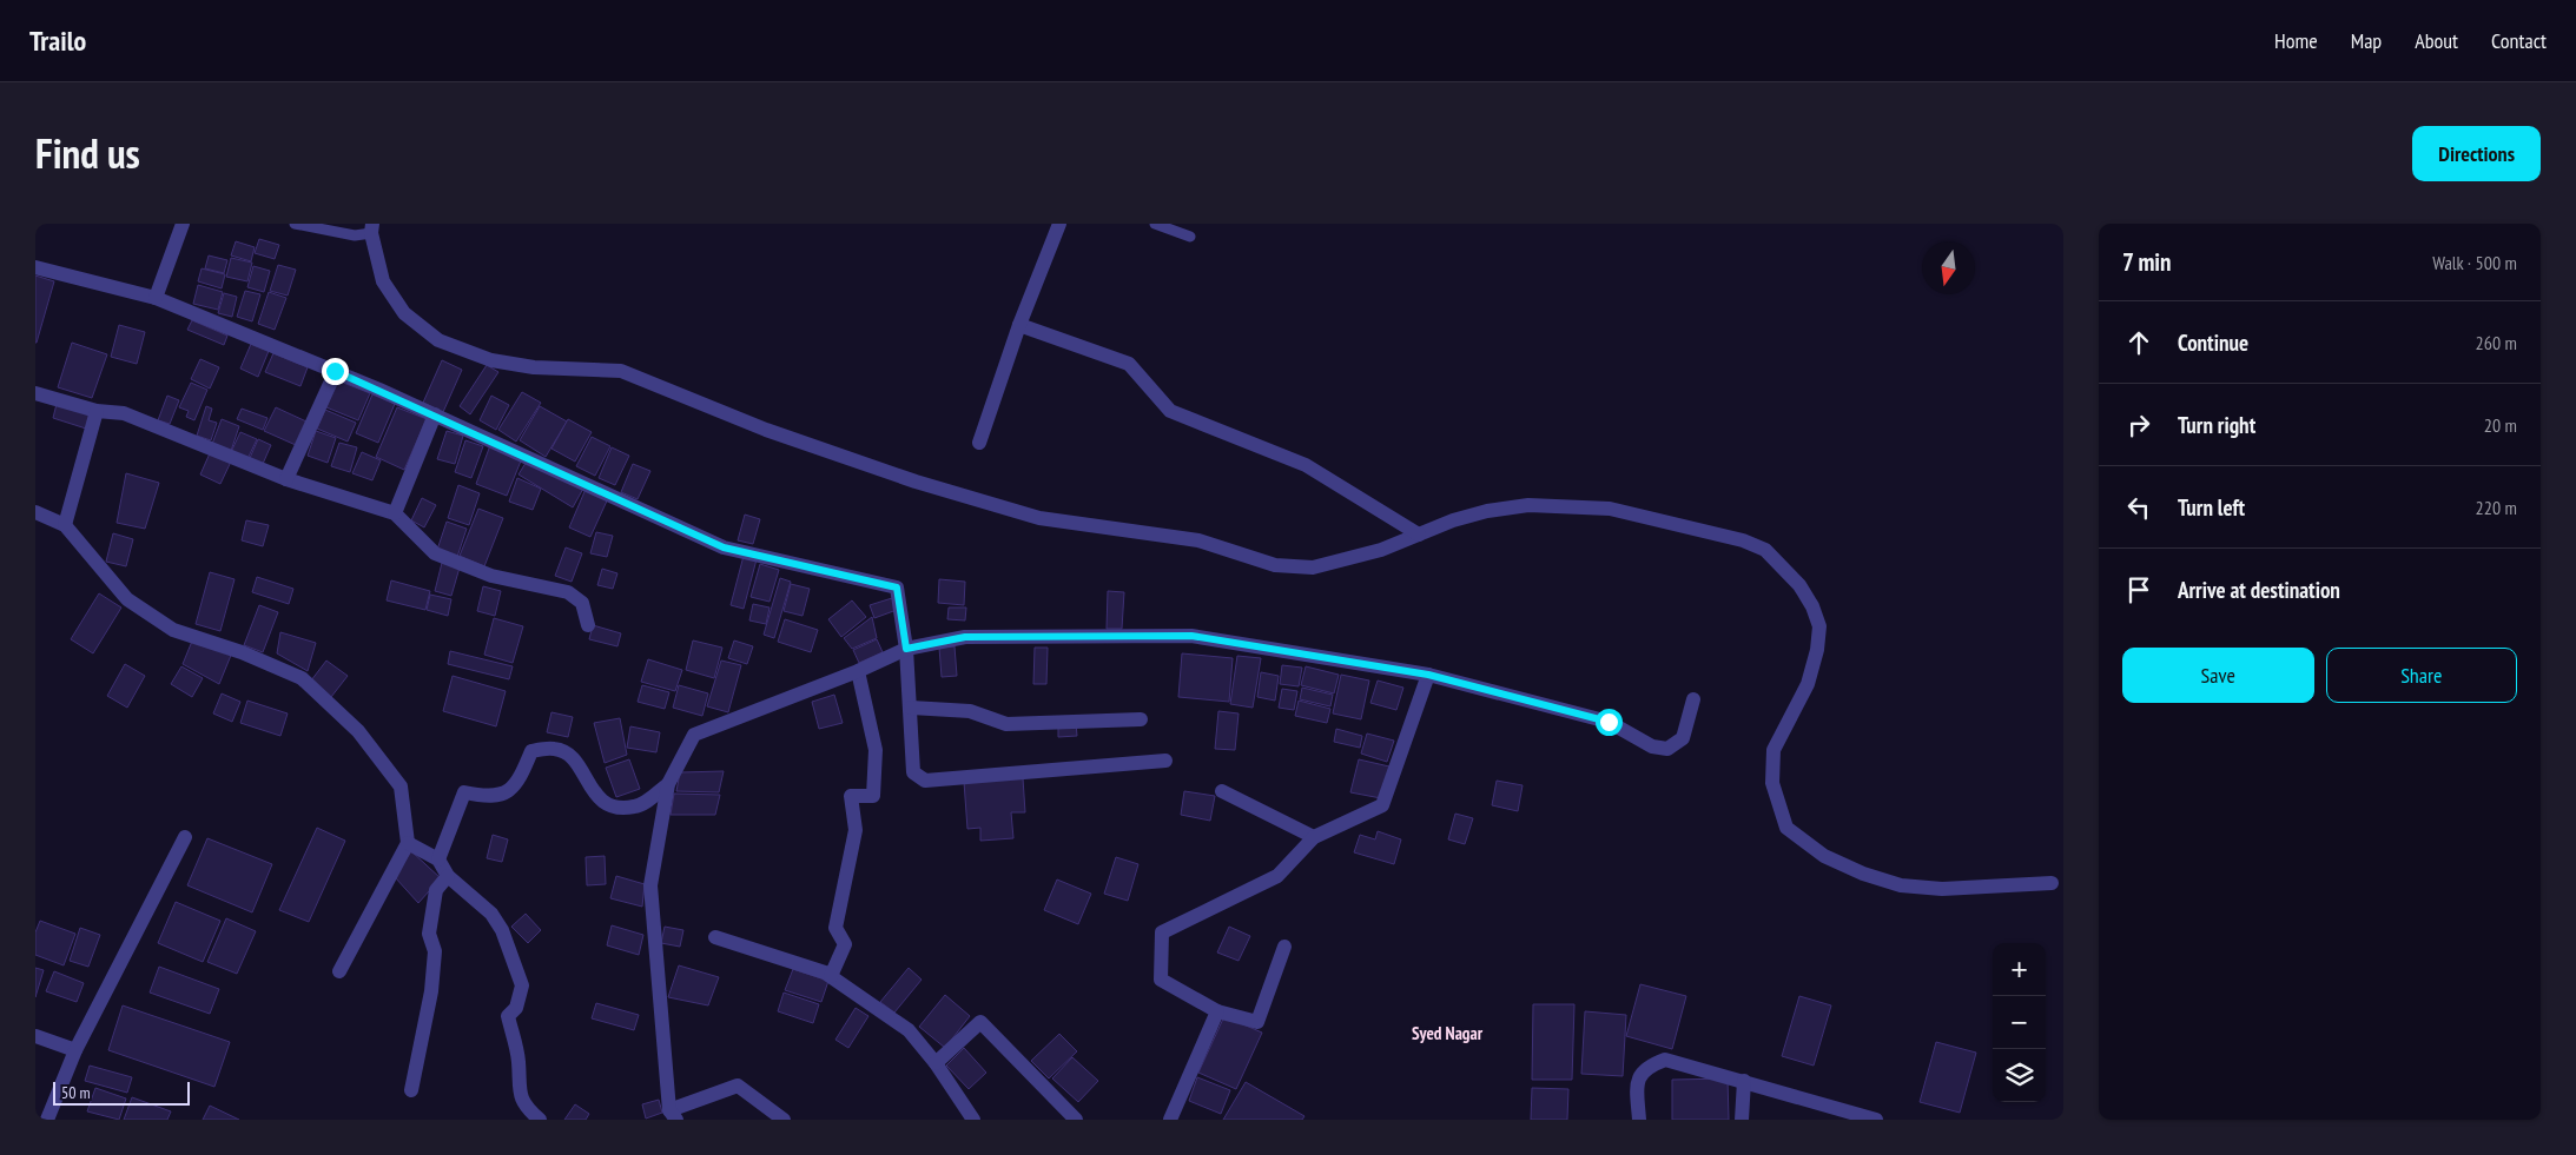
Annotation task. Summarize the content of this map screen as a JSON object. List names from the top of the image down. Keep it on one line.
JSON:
{"districts":["Syed Nagar"],"scale_bar":"50 m","north":"bottom","page":{"header":"Trailo","nav":["Home","Map","About","Contact"],"title":"Find us","buttons":["Directions",["Save","Share"]],"heading":["7 min","Walk · 500 m"],"list":[["Continue","260 m"],["Turn right","20 m"],["Turn left","220 m"],"Arrive at destination"],"map_buttons":["+","−"],"scale":"50 m"}}
